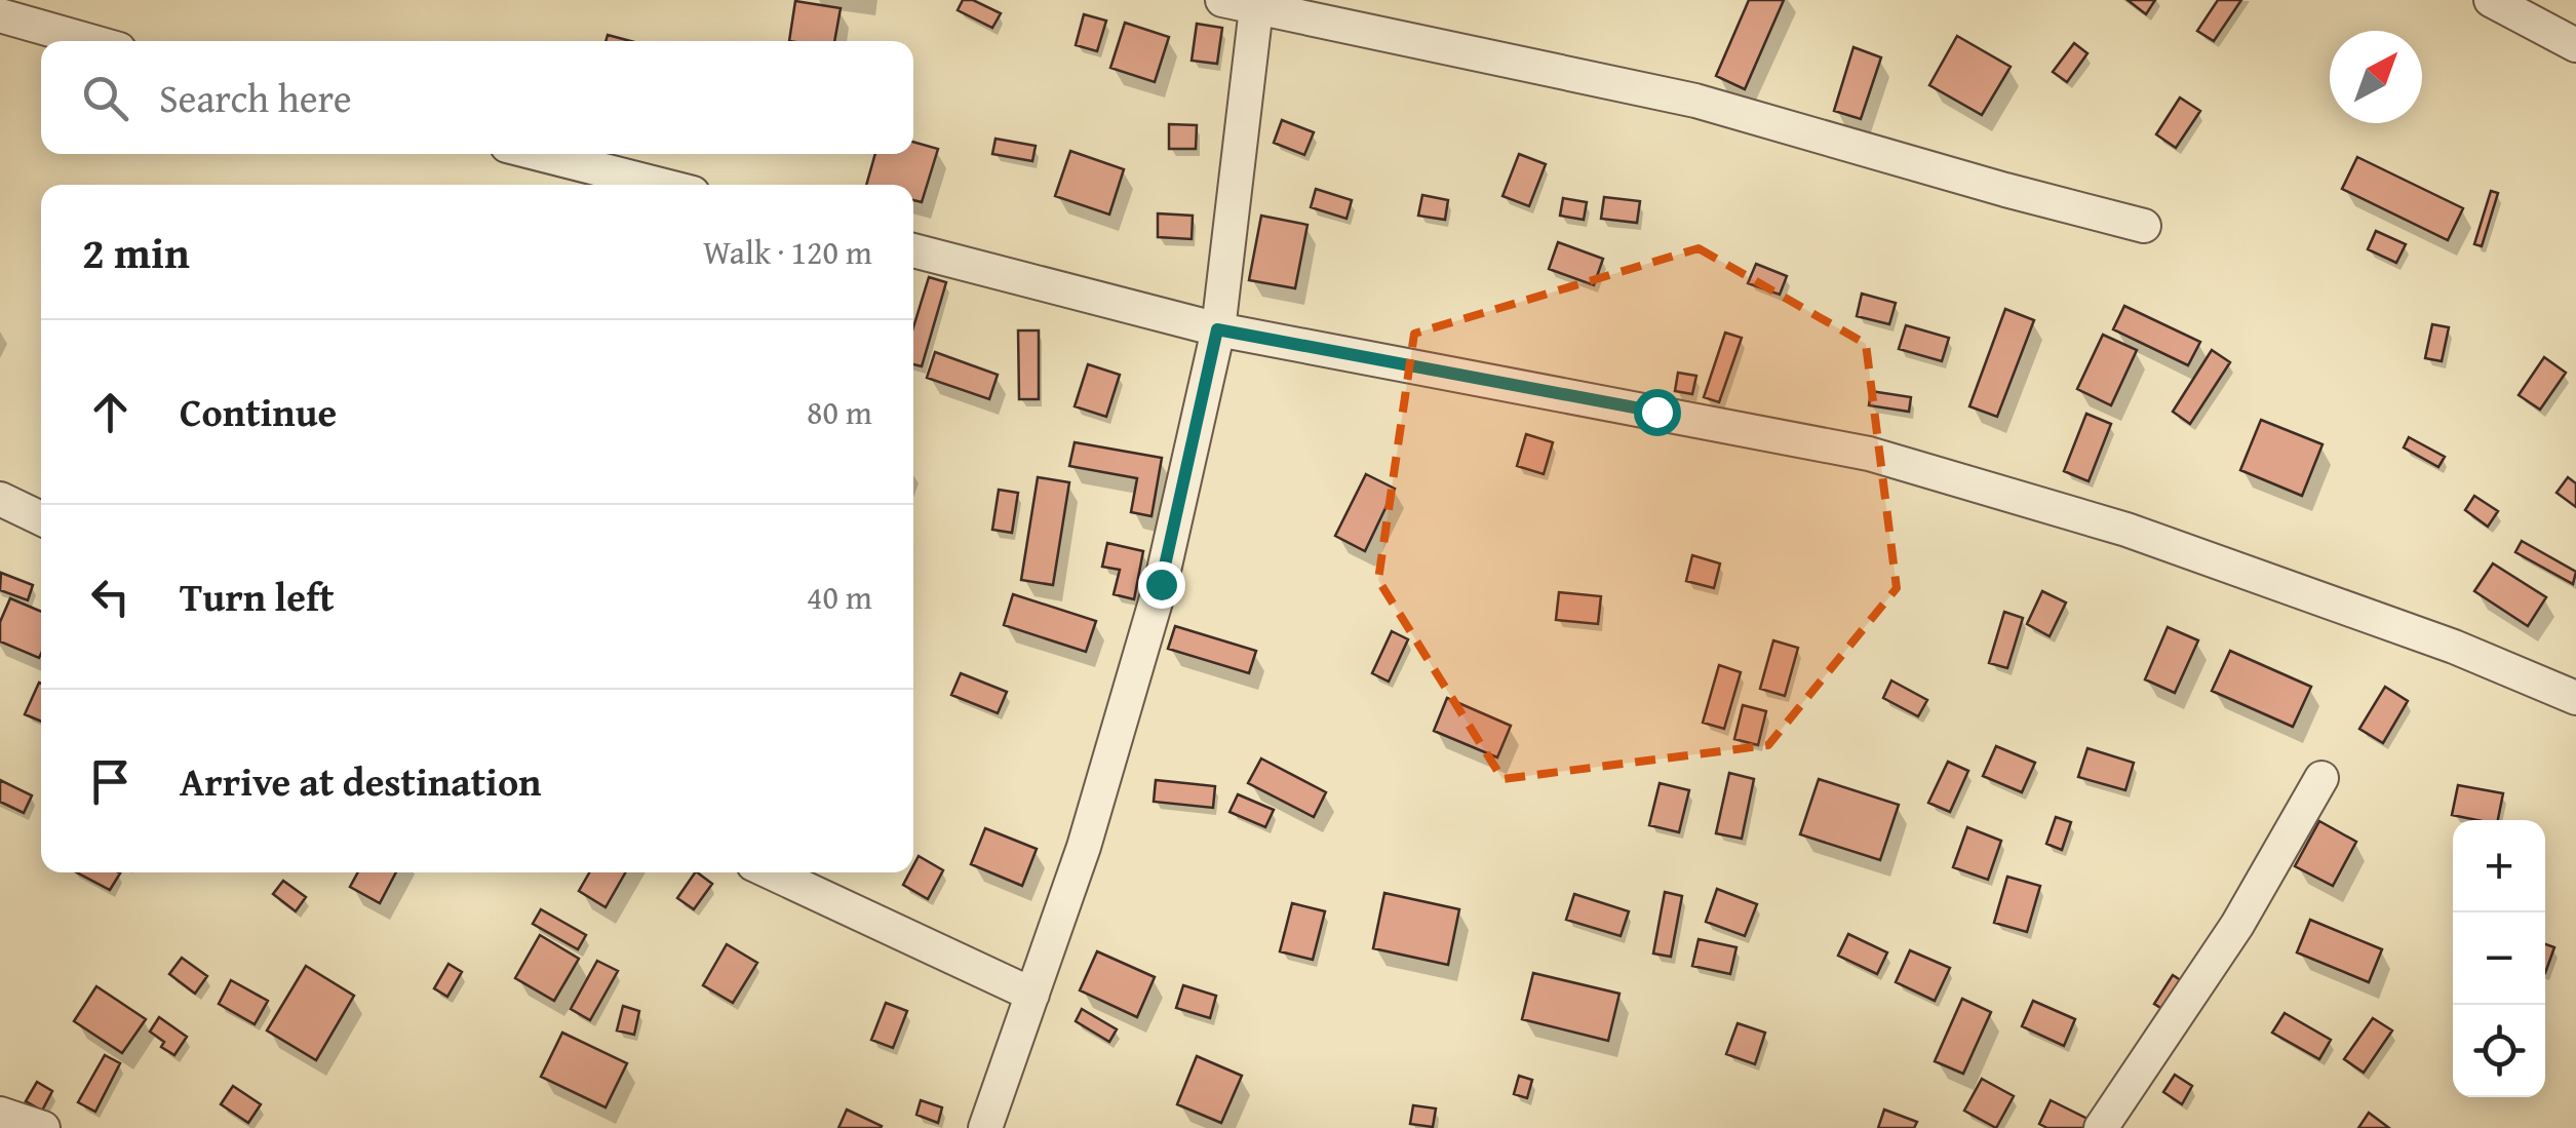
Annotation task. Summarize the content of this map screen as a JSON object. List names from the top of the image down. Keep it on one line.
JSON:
{"north":"top right","page":{"search":"Search here","heading":["2 min","Walk · 120 m"],"list":[["Continue","80 m"],["Turn left","40 m"],"Arrive at destination"],"map_buttons":["+","−"]}}
